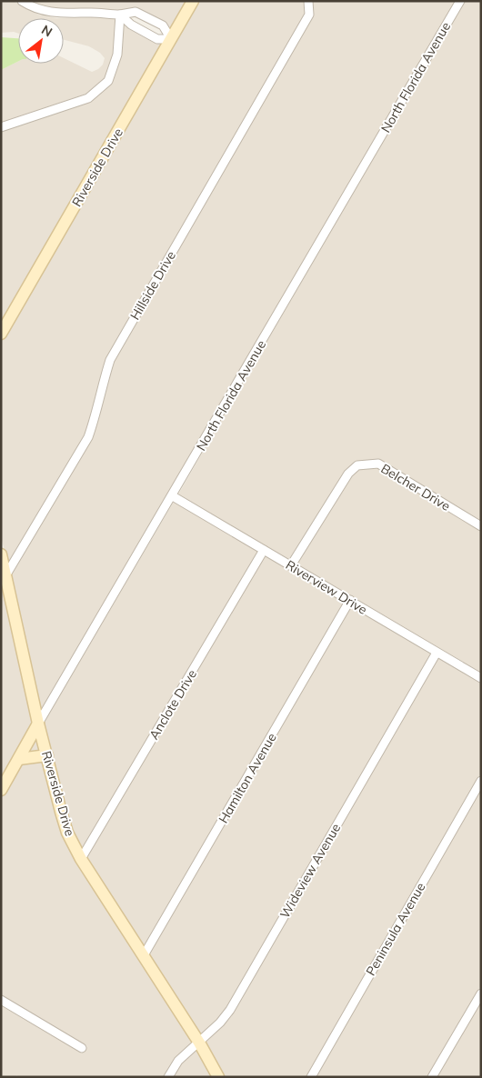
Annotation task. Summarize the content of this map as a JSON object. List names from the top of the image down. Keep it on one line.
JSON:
{"streets":{"street":["North Florida Avenue","Riverside Drive","Hillside Drive","Belcher Drive","Riverview Drive","Anclote Drive","Hamilton Avenue","Wideview Avenue","Peninsula Avenue"]},"crossings":[["North Florida Avenue","Riverside Drive"],["North Florida Avenue","Riverview Drive"],["Riverside Drive","Hillside Drive"],["Riverside Drive","Anclote Drive"],["Riverside Drive","Hamilton Avenue"],["Riverside Drive","Wideview Avenue"],["Belcher Drive","Riverview Drive"],["Riverview Drive","Anclote Drive"],["Riverview Drive","Hamilton Avenue"],["Riverview Drive","Wideview Avenue"]],"north":"top right"}
